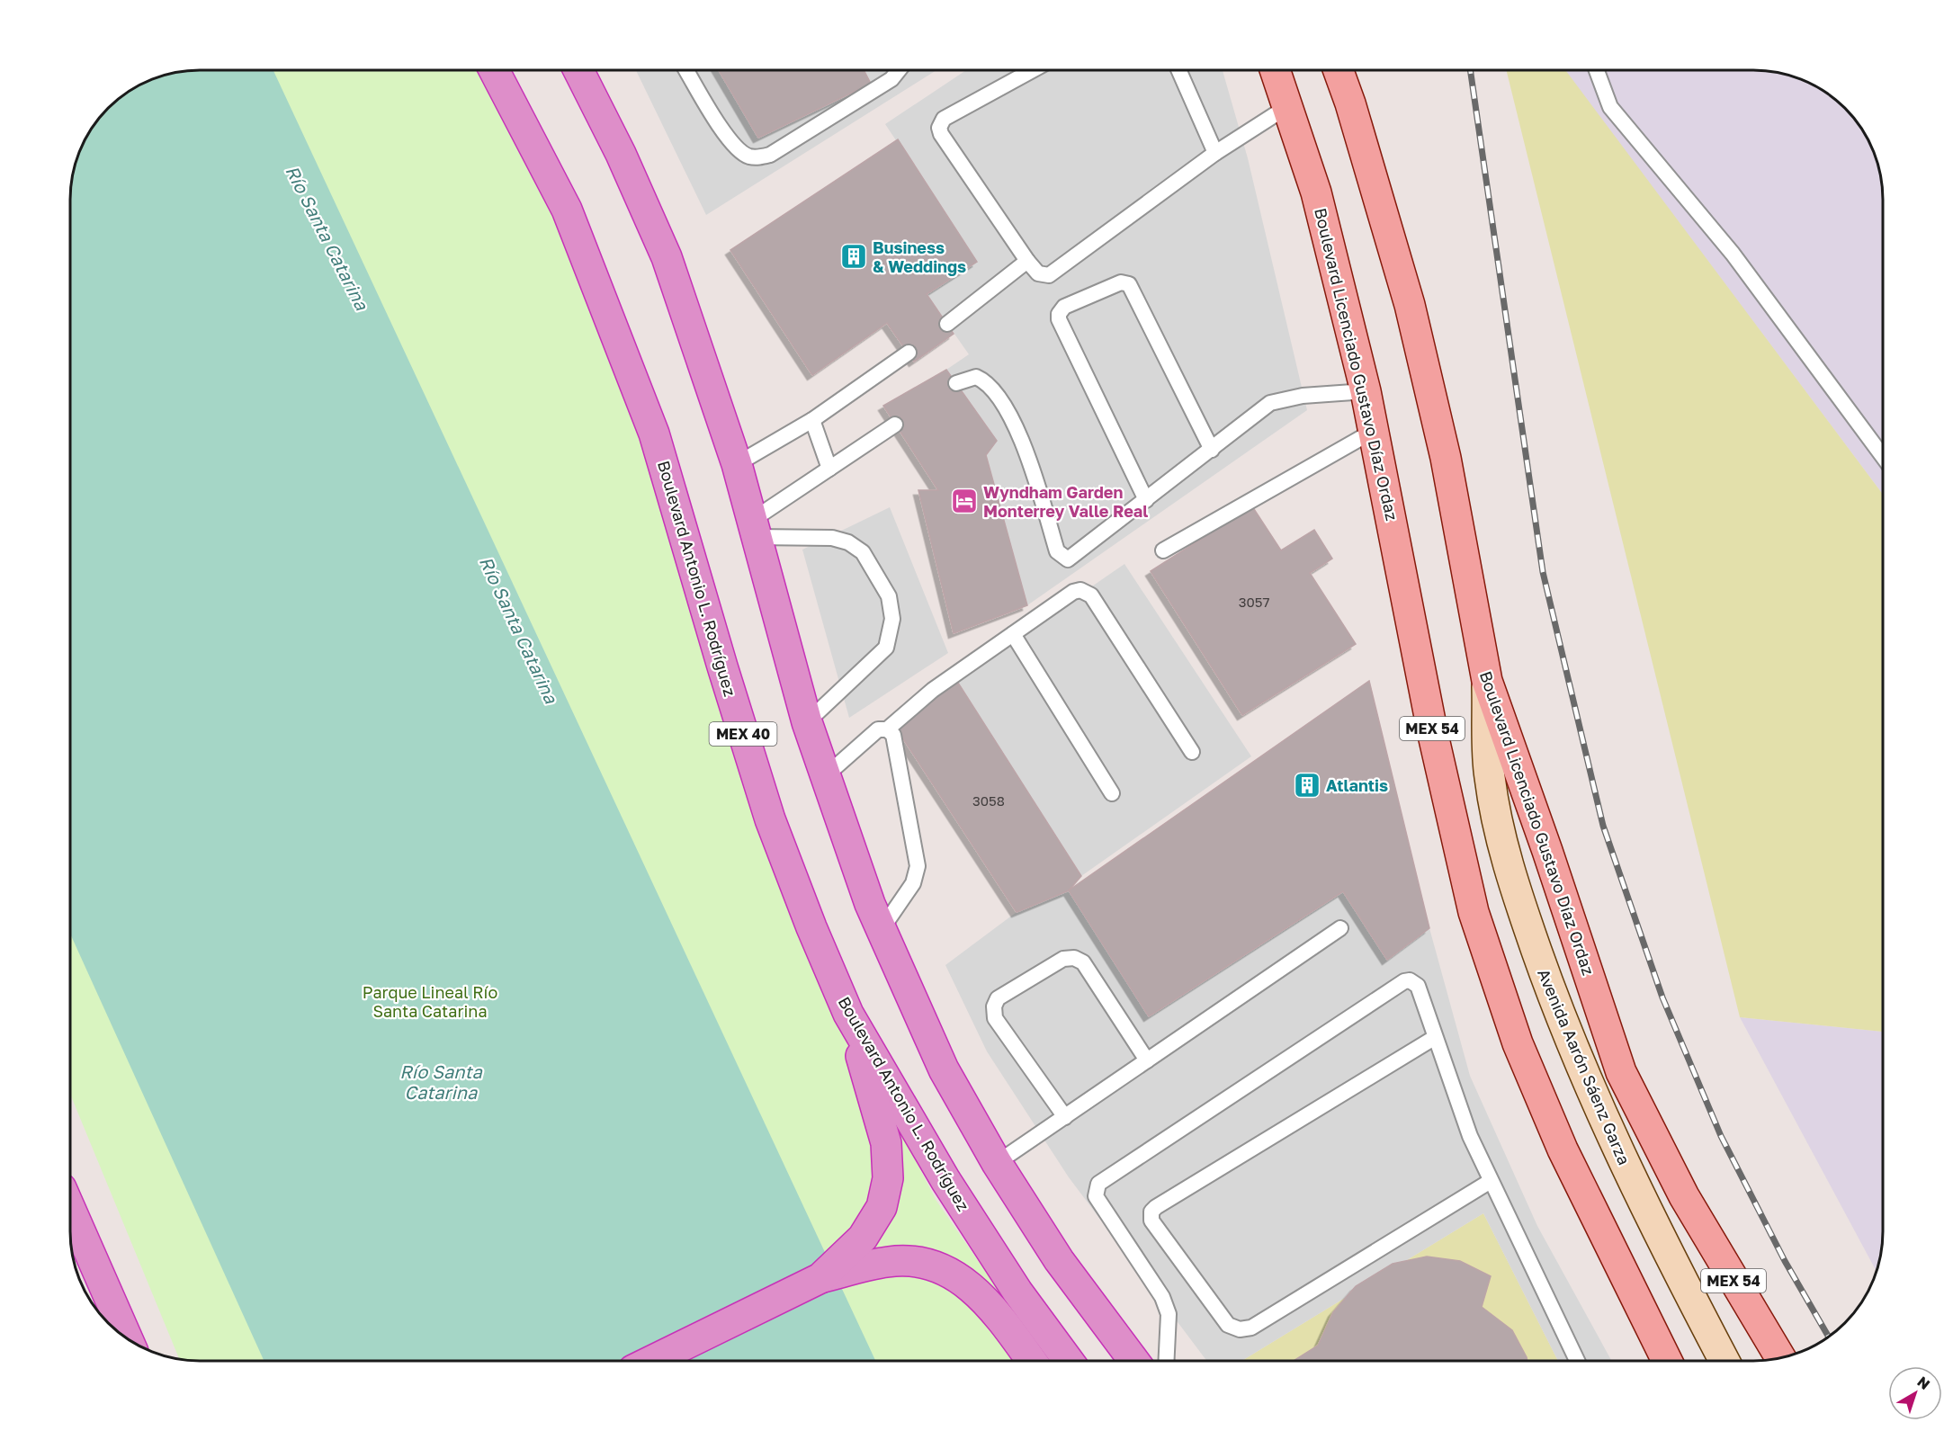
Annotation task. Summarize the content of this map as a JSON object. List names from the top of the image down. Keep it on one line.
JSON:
{"streets":{"highway":["Boulevard Antonio L. Rodríguez","MEX 40"],"main road":["Boulevard Licenciado Gustavo Díaz Ordaz","MEX 54","Avenida Aarón Sáenz Garza"]},"crossings":[["Boulevard Licenciado Gustavo Díaz Ordaz","Avenida Aarón Sáenz Garza"]],"water":["Río Santa Catarina"],"parks":["Parque Lineal Río Santa Catarina"],"places":{"building":["Business & Weddings","Atlantis"],"hotel":["Wyndham Garden Monterrey Valle Real"]},"house_numbers":["3057","3058"],"north":"top right"}
